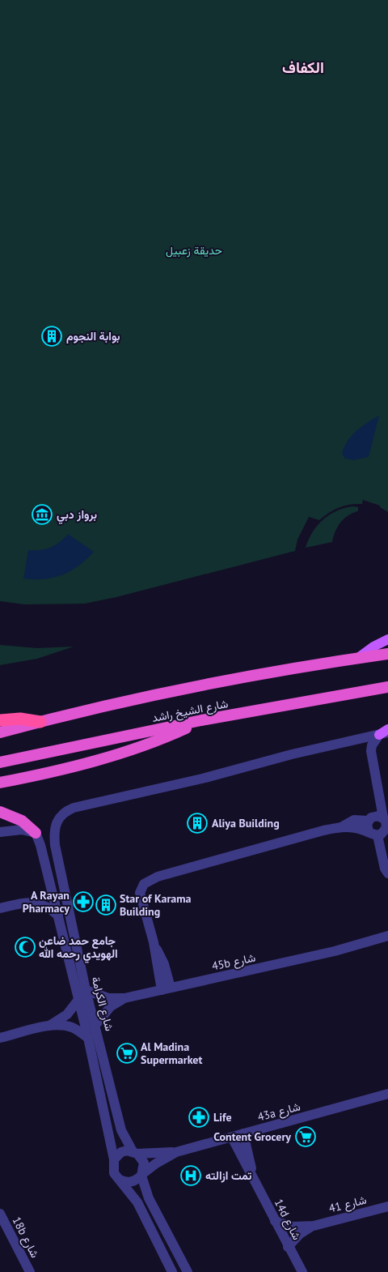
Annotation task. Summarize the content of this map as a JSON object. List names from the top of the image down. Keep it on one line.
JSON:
{"streets":{"highway":["شارع الشيخ راشد"],"street":["45b شارع","شارع الكرامة","43a شارع","شارع 41","14d شارع","18b شارع"]},"crossings":[["45b شارع","شارع الكرامة"],["شارع الكرامة","43a شارع"],["43a شارع","14d شارع"],["شارع 41","14d شارع"]],"districts":["الكفاف"],"parks":["حديقة زعبيل"],"places":{"building":["بوابة النجوم","Aliya Building","Star of Karama Building"],"museum":["برواز دبي"],"pharmacy":["A Rayan Pharmacy","Life"],"mosque":["جامع حمد ضاعن الهويدي رحمه الله"],"supermarket":["Al Madina Supermarket","Content Grocery"],"hospital":["تمت ازالته"]}}
